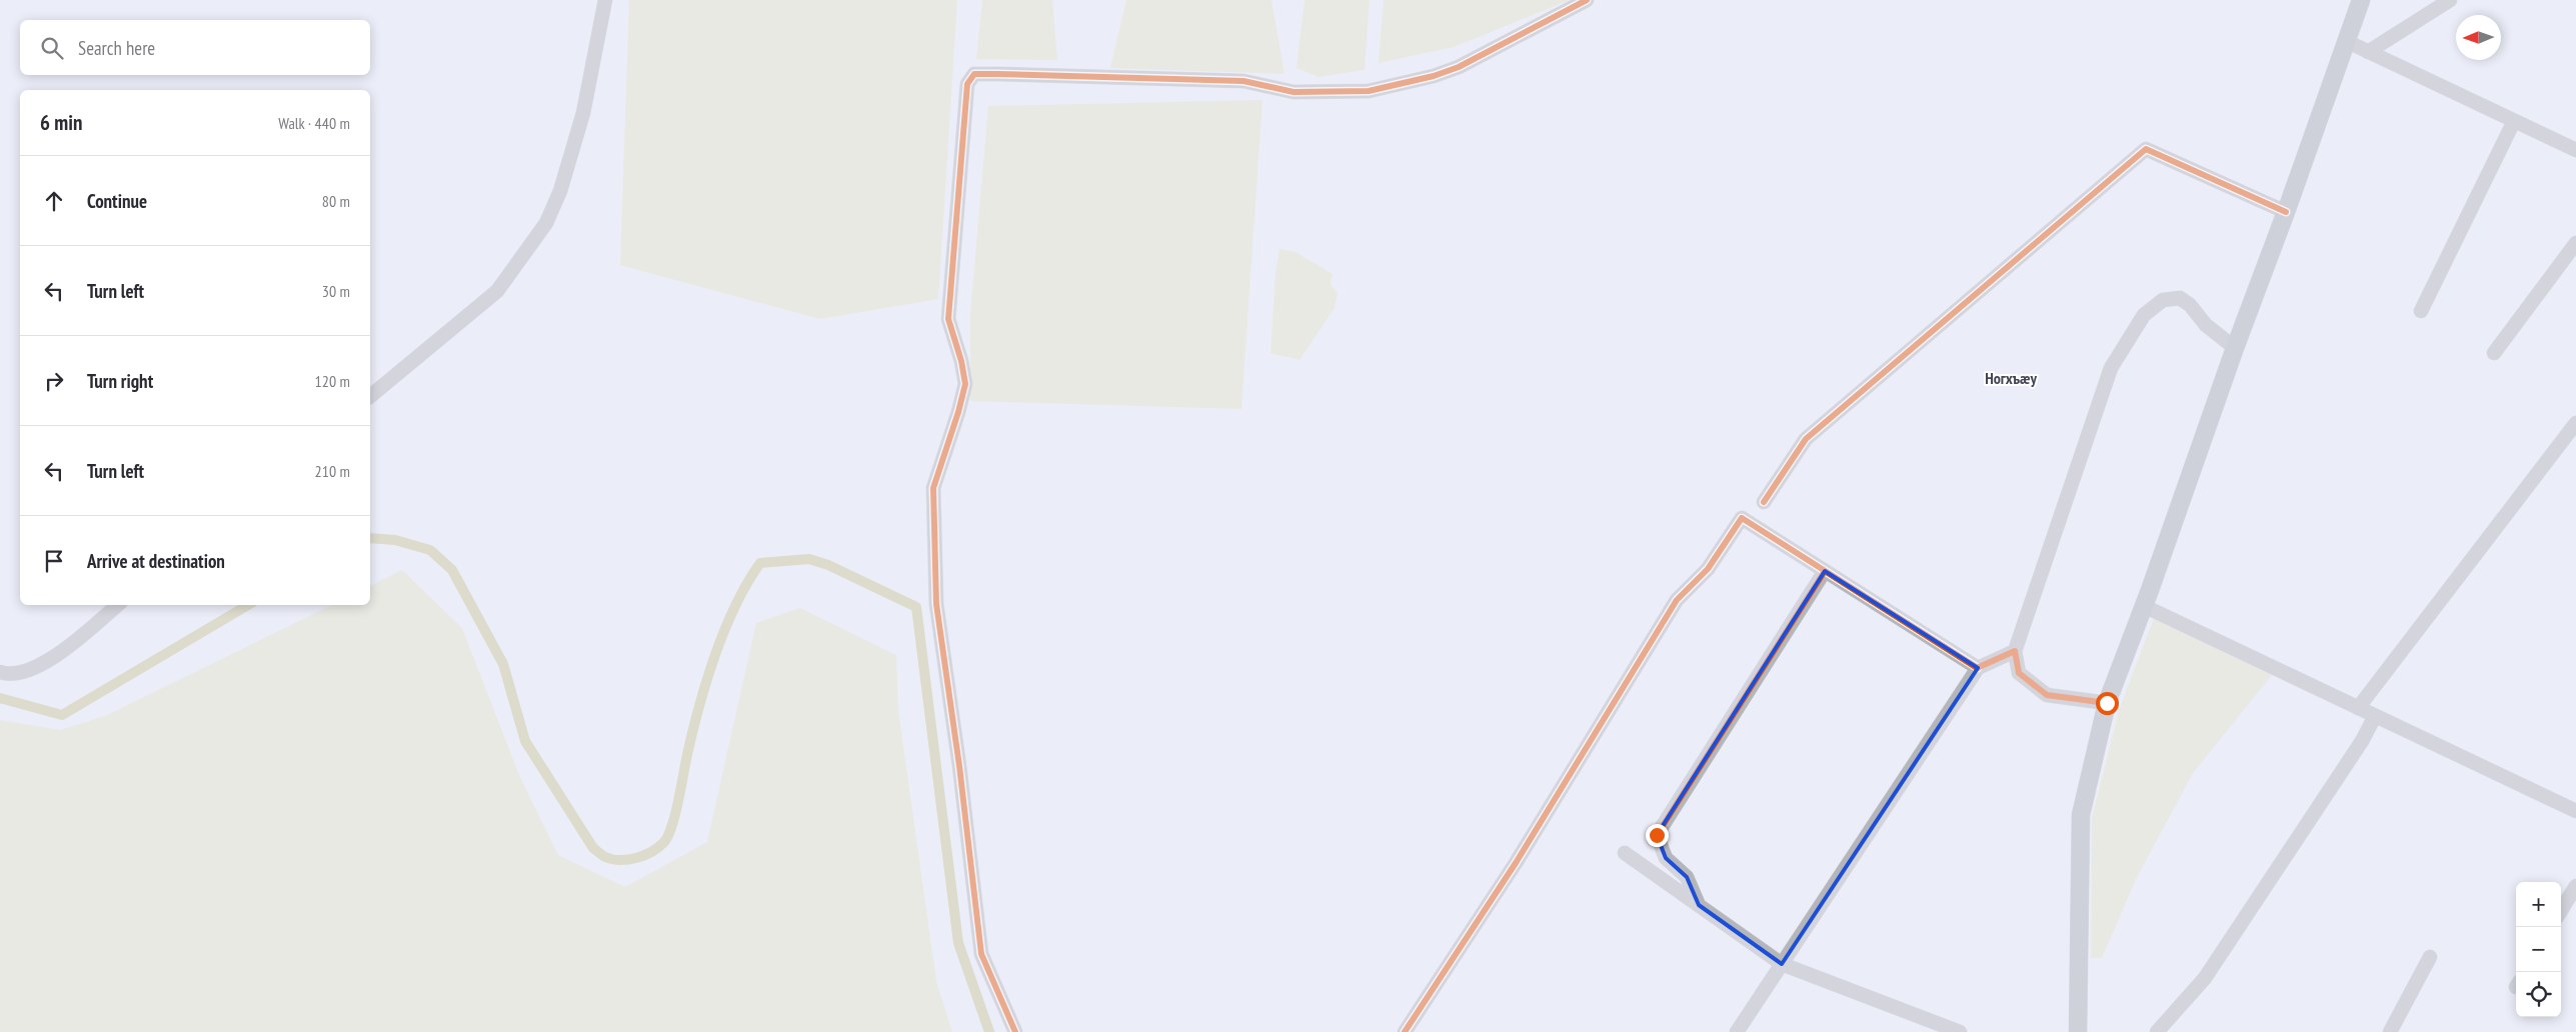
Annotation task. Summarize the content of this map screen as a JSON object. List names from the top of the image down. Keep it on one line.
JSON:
{"districts":["Ногхъæу"],"north":"left","page":{"search":"Search here","heading":["6 min","Walk · 440 m"],"list":[["Continue","80 m"],["Turn left","30 m"],["Turn right","120 m"],["Turn left","210 m"],"Arrive at destination"],"map_buttons":["+","−"]}}
